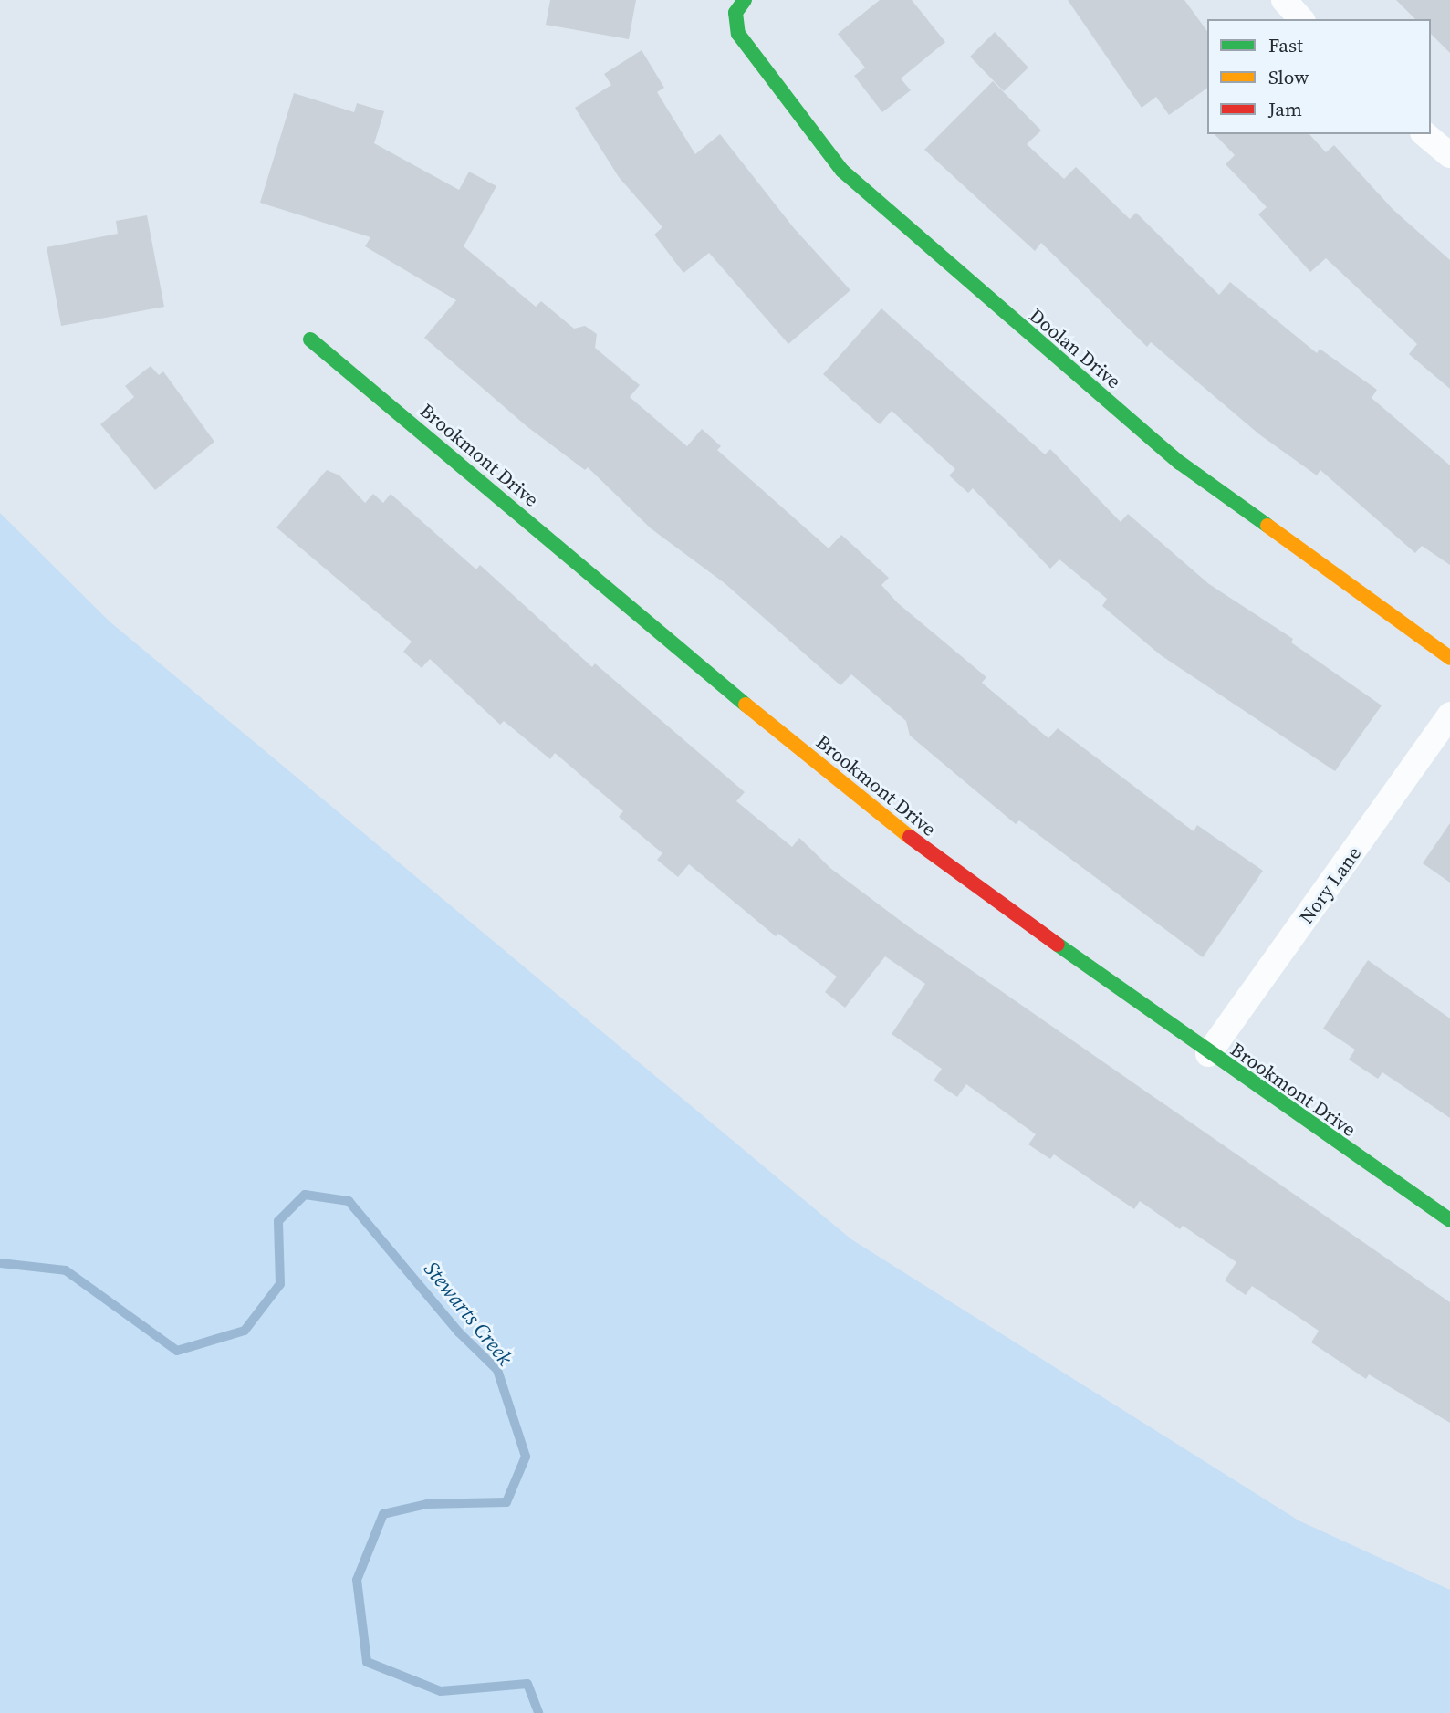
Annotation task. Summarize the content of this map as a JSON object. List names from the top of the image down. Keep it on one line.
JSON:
{"streets":{"street":["Doolan Drive","Brookmont Drive","Nory Lane"]},"crossings":[["Brookmont Drive","Nory Lane"]],"water":["Stewarts Creek"],"legend":["Fast","Slow","Jam"]}
